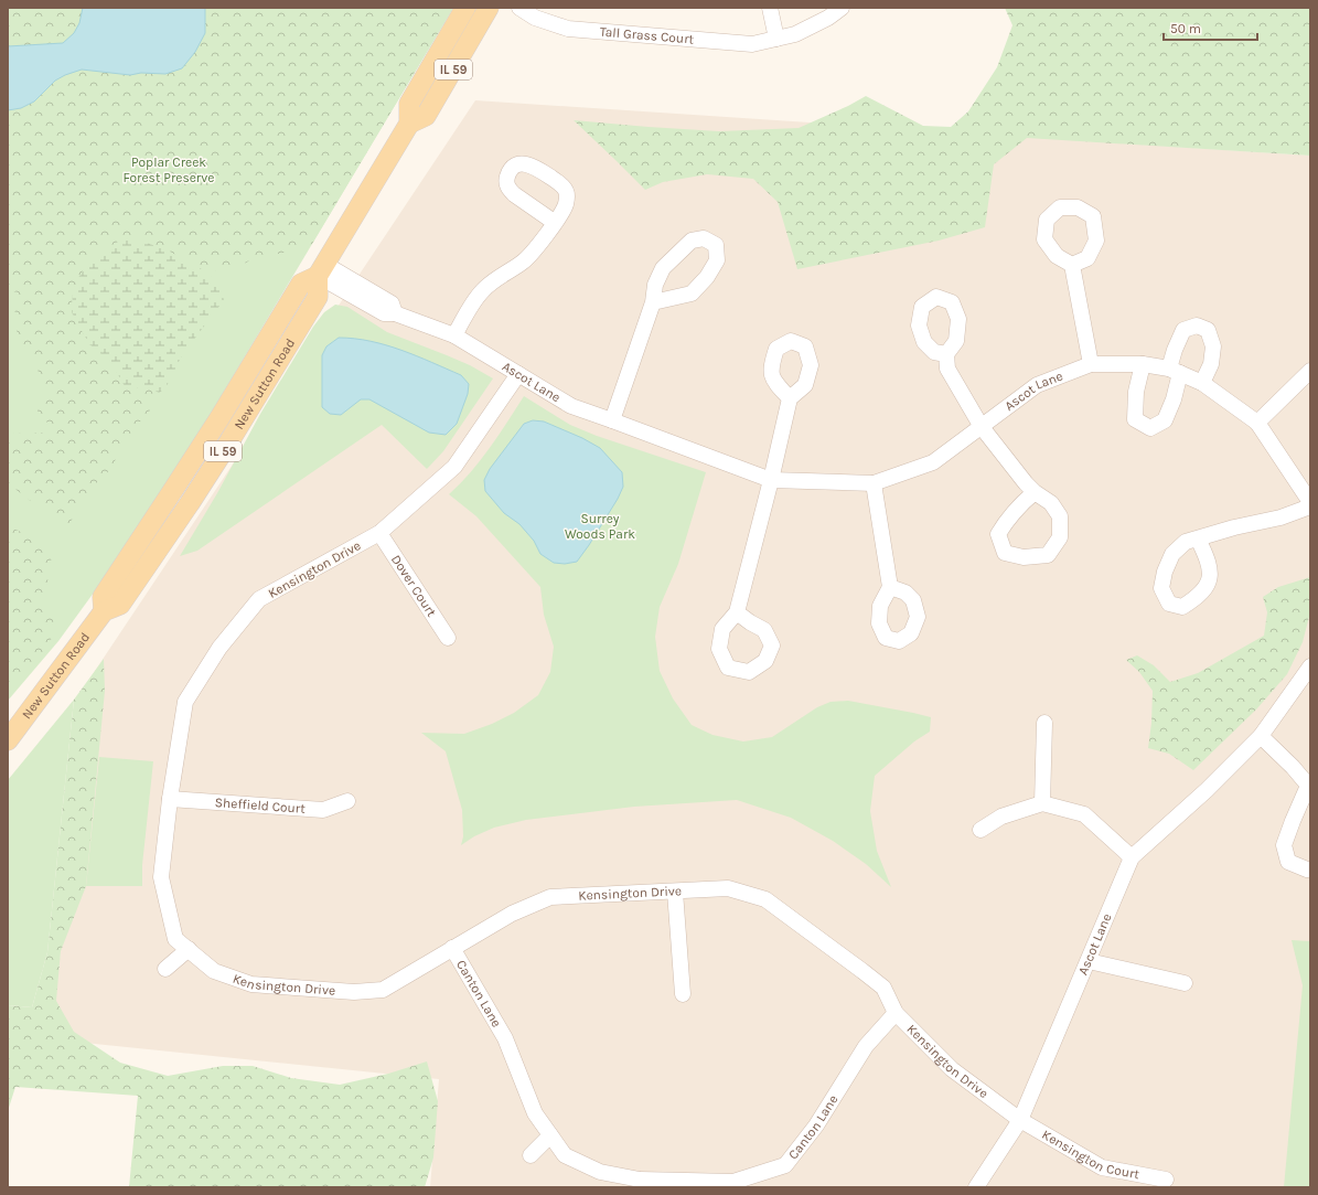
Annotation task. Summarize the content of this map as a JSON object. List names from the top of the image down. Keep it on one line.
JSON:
{"streets":{"main road":["IL 59","New Sutton Road"],"street":["Tall Grass Court","Ascot Lane","Kensington Drive","Dover Court","Sheffield Court","Canton Lane","Kensington Court"]},"crossings":[["IL 59","New Sutton Road"],["Ascot Lane","New Sutton Road"],["Ascot Lane","Kensington Drive"],["Ascot Lane","Kensington Court"],["Kensington Drive","Dover Court"],["Kensington Drive","Sheffield Court"],["Kensington Drive","Canton Lane"],["Kensington Drive","Kensington Court"]],"parks":["Poplar Creek Forest Preserve","Surrey Woods Park"],"scale_bar":"50 m"}
